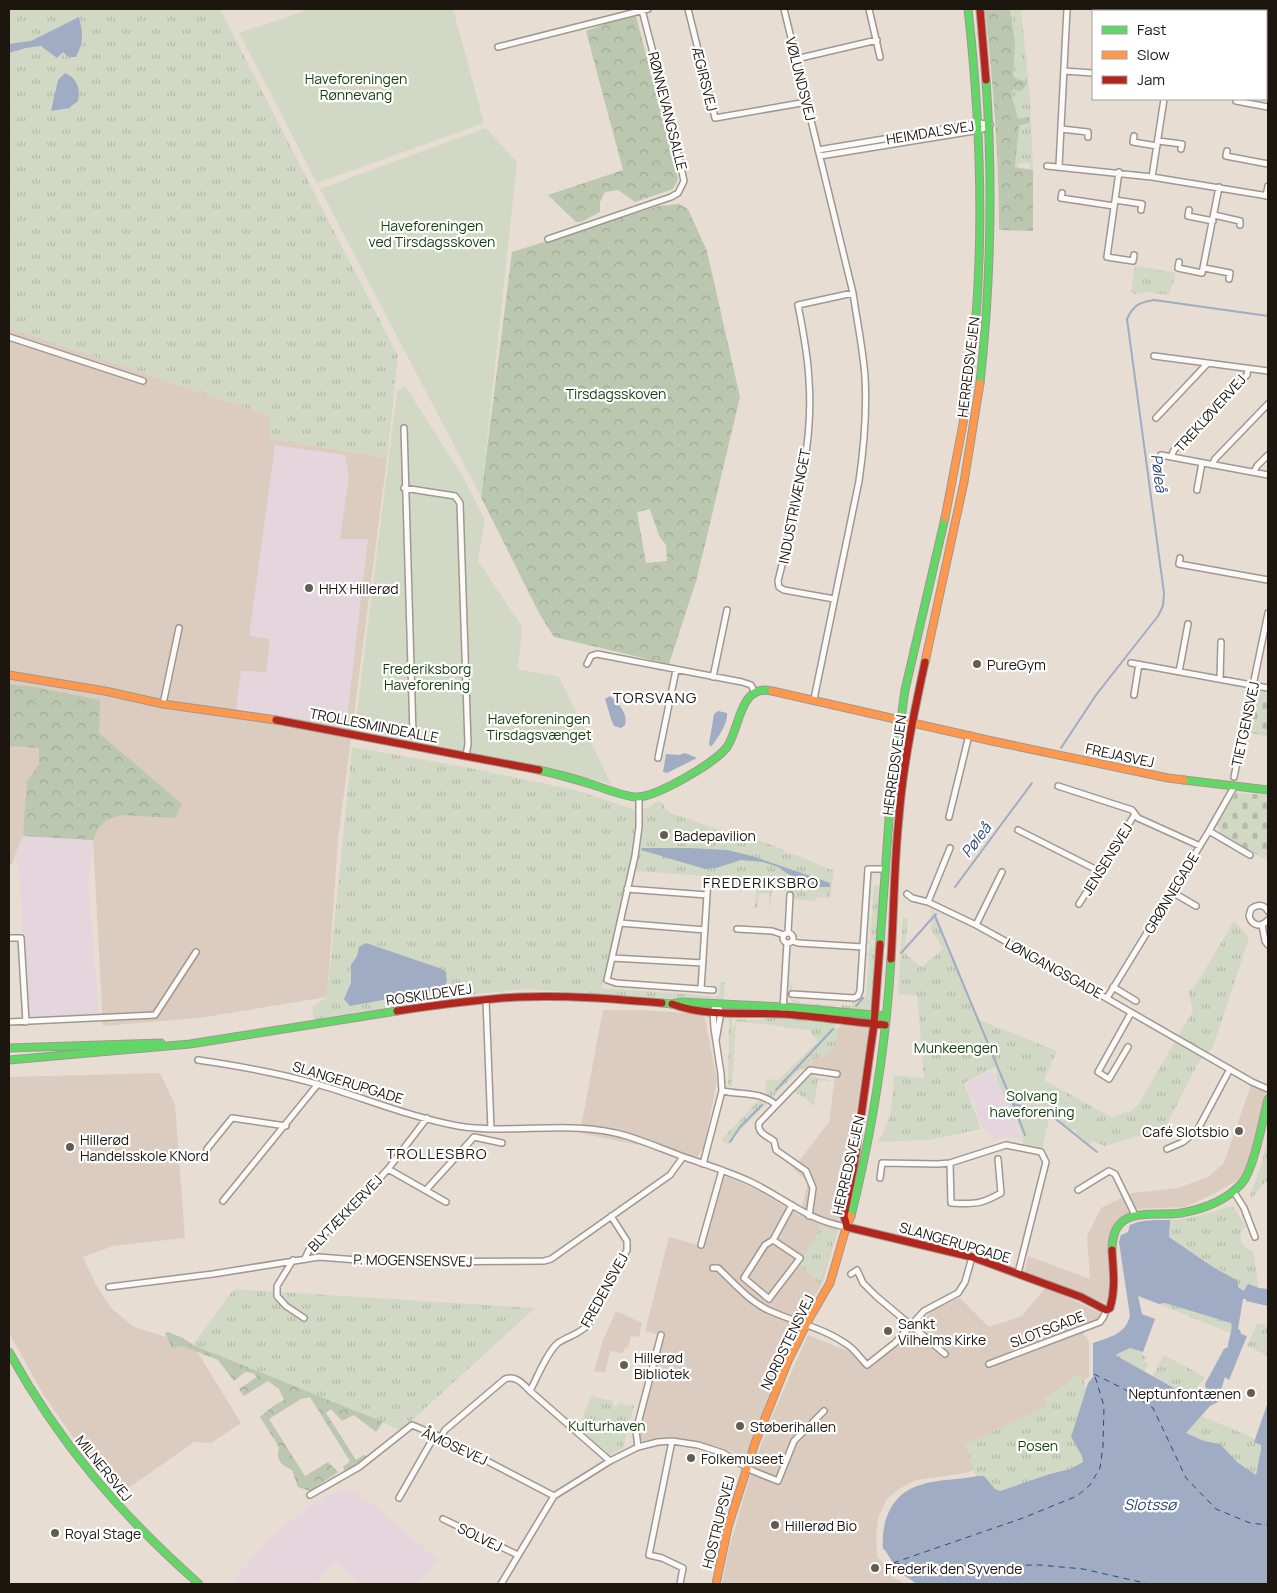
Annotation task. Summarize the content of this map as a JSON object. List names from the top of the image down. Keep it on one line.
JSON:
{"streets":{"street":["ÆGIRSVEJ","VØLUNDSVEJ","RØNNEVANGSALLE","HEIMDALSVEJ","HERREDSVEJEN","TREKLØVERVEJ","INDUSTRIVÆNGET","TIETGENSVEJ","TROLLESMINDEALLE","FREJASVEJ","JENSENSVEJ","GRØNNEGADE","LØNGANGSGADE","ROSKILDEVEJ","SLANGERUPGADE","BLYTÆKKERVEJ","P. MOGENSENSVEJ","FREDENSVEJ","SLOTSGADE","NORDSTENSVEJ","ÅMOSEVEJ","MILNERSVEJ","HOSTRUPSVEJ","SOLVEJ"]},"crossings":[["ÆGIRSVEJ","VØLUNDSVEJ"],["VØLUNDSVEJ","HEIMDALSVEJ"],["HEIMDALSVEJ","HERREDSVEJEN"],["HERREDSVEJEN","FREJASVEJ"],["HERREDSVEJEN","ROSKILDEVEJ"],["HERREDSVEJEN","SLANGERUPGADE"],["HERREDSVEJEN","NORDSTENSVEJ"],["FREJASVEJ","GRØNNEGADE"],["JENSENSVEJ","GRØNNEGADE"],["GRØNNEGADE","LØNGANGSGADE"],["SLANGERUPGADE","BLYTÆKKERVEJ"],["SLANGERUPGADE","P. MOGENSENSVEJ"],["SLANGERUPGADE","SLOTSGADE"],["SLANGERUPGADE","NORDSTENSVEJ"],["BLYTÆKKERVEJ","P. MOGENSENSVEJ"],["P. MOGENSENSVEJ","FREDENSVEJ"],["NORDSTENSVEJ","HOSTRUPSVEJ"]],"districts":["TORSVANG","FREDERIKSBRO","TROLLESBRO"],"water":["Pøleå","Slotssø"],"parks":["Haveforeningen Rønnevang","Haveforeningen ved Tirsdagsskoven","Tirsdagsskoven","Frederiksborg Haveforening","Haveforeningen Tirsdagsvænget","Munkeengen","Solvang haveforening","Kulturhaven","Posen"],"places":["HHX Hillerød","PureGym","Badepavilion","Café Slotsbio","Hillerød Handelsskole KNord","Sankt Vilhelms Kirke","Hillerød Bibliotek","Neptunfontænen","Støberihallen","Folkemuseet","Hillerød Bio","Royal Stage","Frederik den Syvende"],"legend":["Fast","Slow","Jam"]}
